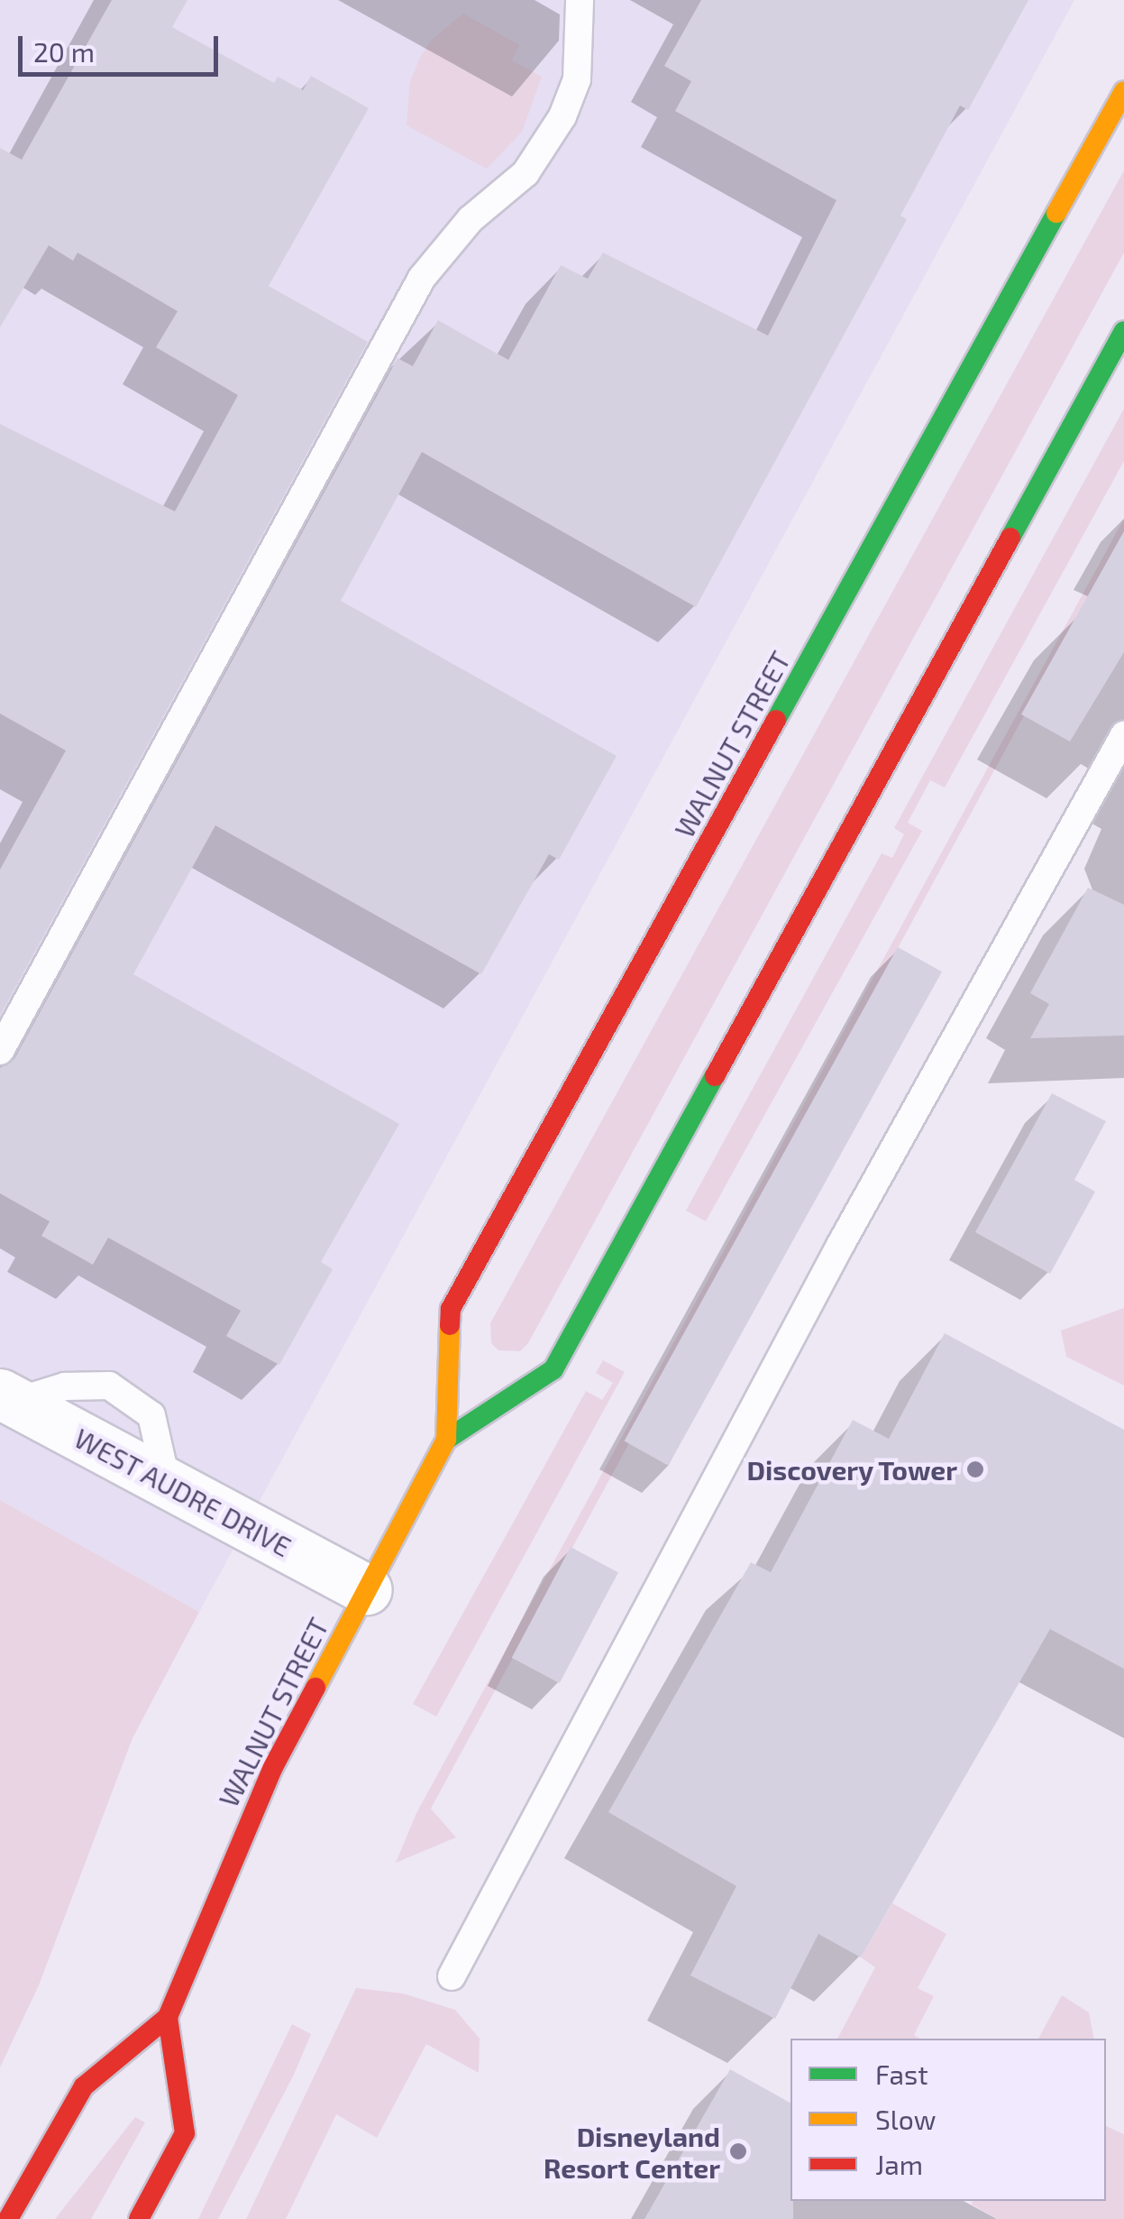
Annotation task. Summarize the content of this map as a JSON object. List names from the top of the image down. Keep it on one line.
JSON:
{"streets":{"street":["WALNUT STREET","WEST AUDRE DRIVE"]},"crossings":[["WALNUT STREET","WEST AUDRE DRIVE"]],"places":["Discovery Tower","Disneyland Resort Center"],"legend":["Fast","Slow","Jam"],"scale_bar":"20 m"}
